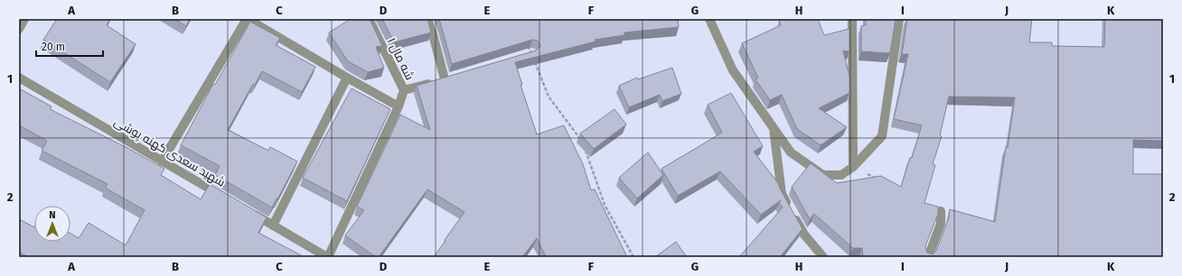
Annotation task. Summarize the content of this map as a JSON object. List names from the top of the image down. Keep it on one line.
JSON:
{"streets":{"street":["شه مال ۱","شهید سعدی کهنه پوشی"]},"scale_bar":"20 m","north":"top","grid":{"columns":["A","B","C","D","E","F","G","H","I","J","K"],"rows":["1","2"]}}
